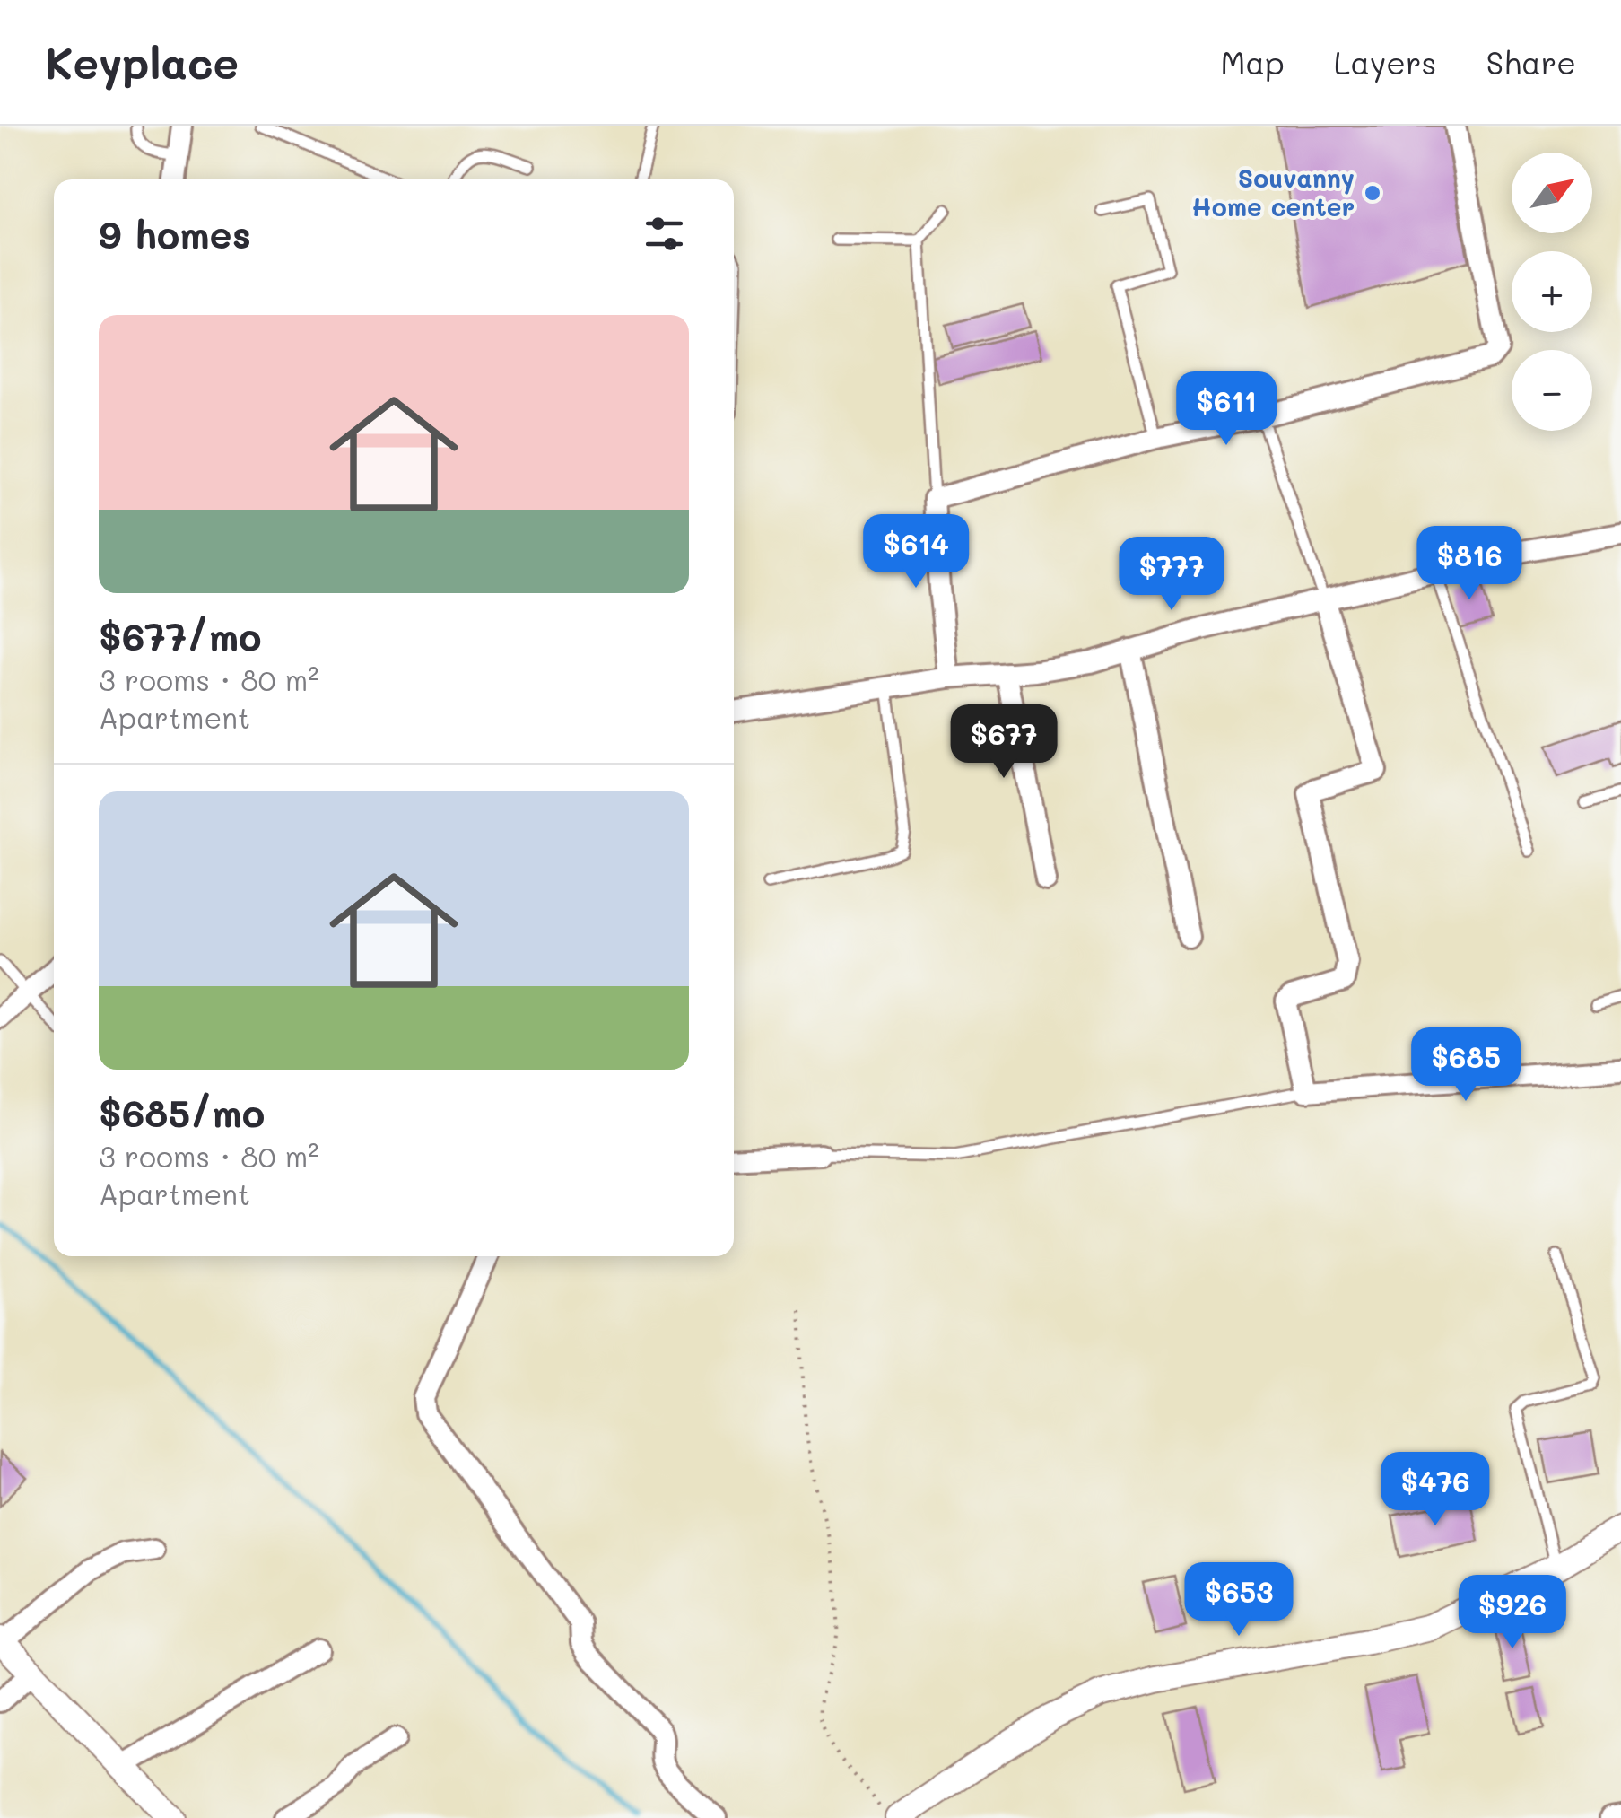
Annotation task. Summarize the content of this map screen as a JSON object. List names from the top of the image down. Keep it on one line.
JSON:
{"places":["Souvanny Home center"],"north":"top right","page":{"header":"Keyplace","nav":["Map","Layers","Share"],"map_buttons":["+","−"],"heading":"9 homes","list":[{"name":"$677/mo","note":"3 rooms · 80 m² · Apartment"},{"name":"$685/mo","note":"3 rooms · 80 m² · Apartment"}],"price":["$611","$614","$816","$777","$677","$685","$476","$653","$926"]}}
